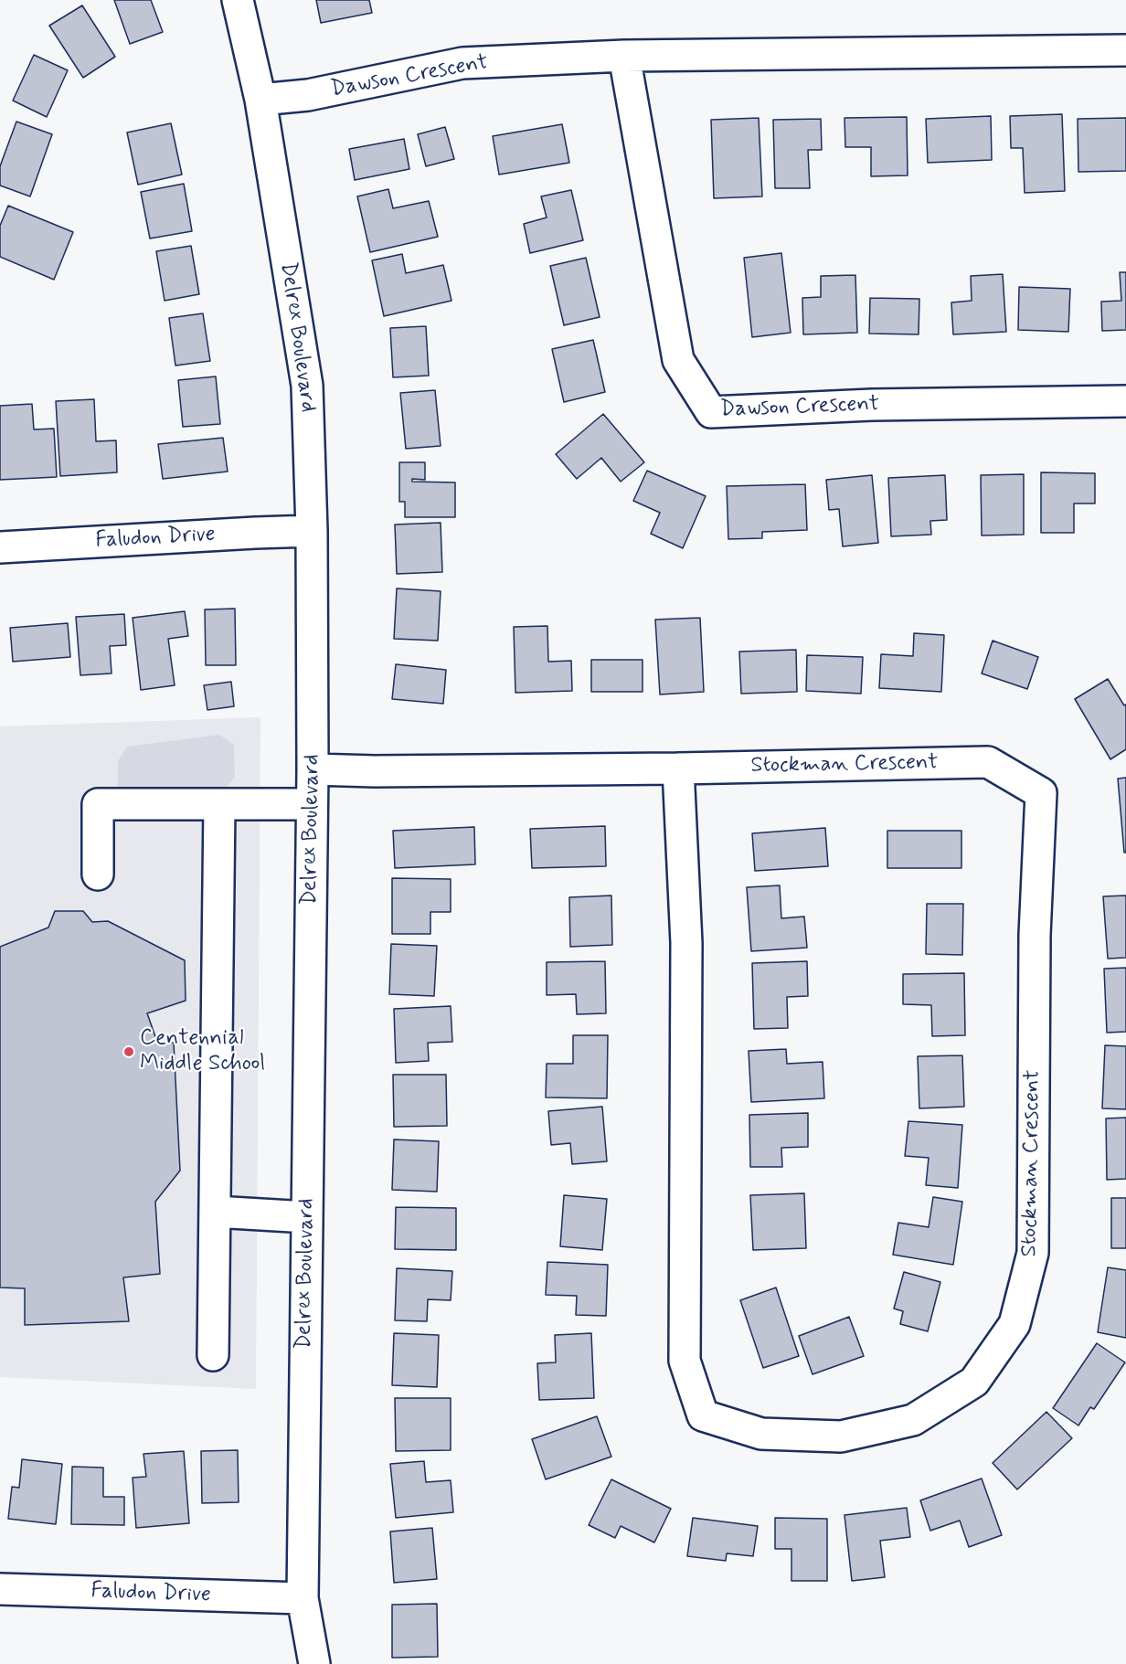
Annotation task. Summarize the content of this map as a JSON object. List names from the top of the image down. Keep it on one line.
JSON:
{"streets":{"street":["Dawson Crescent","Delrex Boulevard","Faludon Drive","Stockman Crescent"]},"crossings":[["Dawson Crescent","Delrex Boulevard"],["Delrex Boulevard","Faludon Drive"],["Delrex Boulevard","Stockman Crescent"]],"places":["Centennial Middle School"]}
